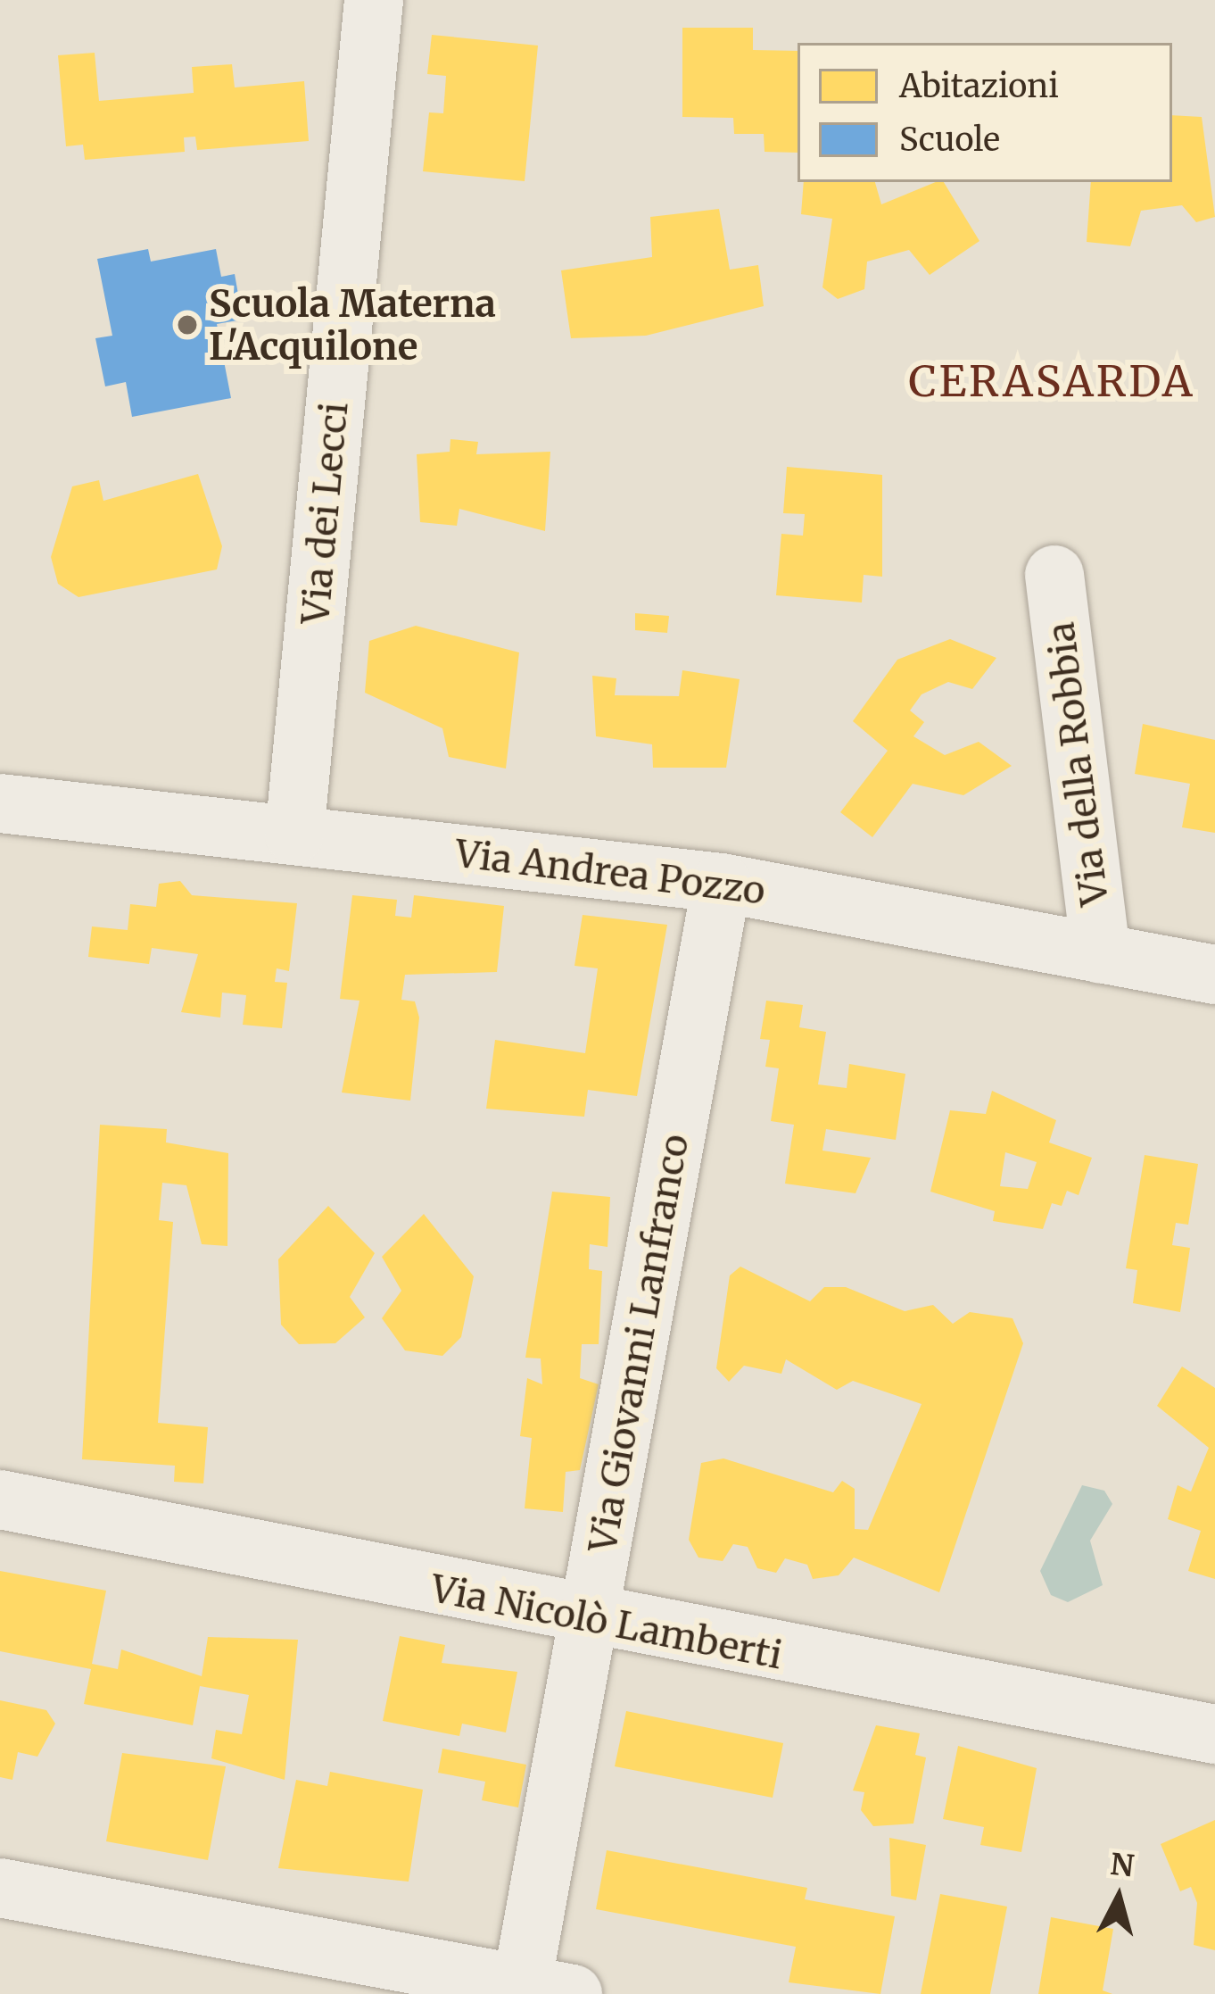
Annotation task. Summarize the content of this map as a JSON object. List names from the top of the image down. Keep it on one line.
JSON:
{"streets":{"street":["Via dei Lecci","Via della Robbia","Via Andrea Pozzo","Via Giovanni Lanfranco","Via Nicolò Lamberti"]},"crossings":[["Via dei Lecci","Via Andrea Pozzo"],["Via della Robbia","Via Andrea Pozzo"],["Via Andrea Pozzo","Via Giovanni Lanfranco"],["Via Giovanni Lanfranco","Via Nicolò Lamberti"]],"districts":["CERASARDA"],"places":["Scuola Materna L'Acquilone"],"legend":["Abitazioni","Scuole"],"north":"top"}
